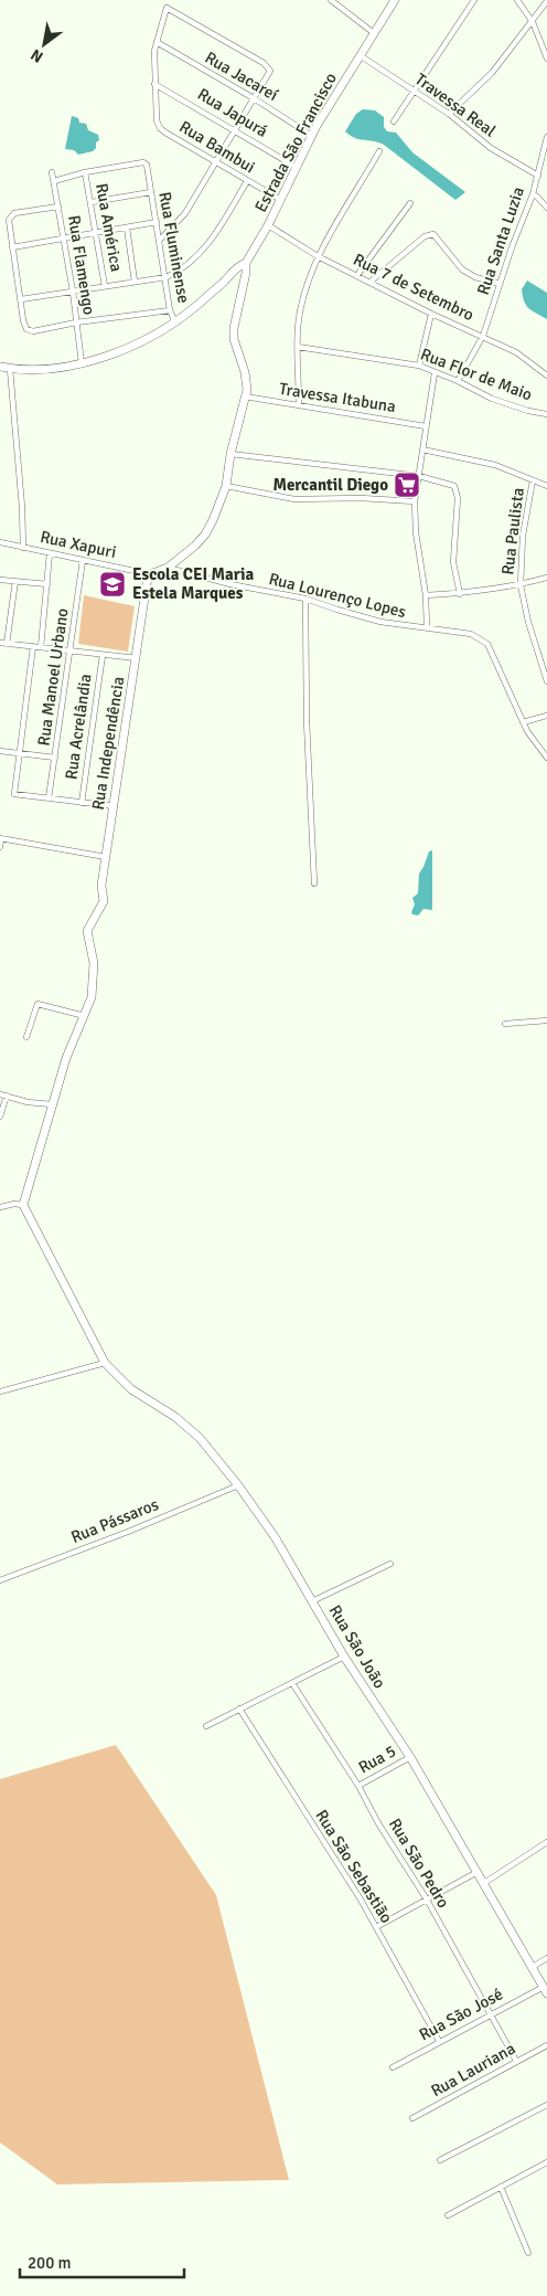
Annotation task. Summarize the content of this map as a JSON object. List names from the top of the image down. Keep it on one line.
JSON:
{"streets":{"street":["Rua Jacareí","Travessa Real","Rua Japurá","Estrada São Francisco","Rua Bambui","Rua América","Rua Santa Luzia","Rua Fluminense","Rua Flamengo","Rua 7 de Setembro","Rua Flor de Maio","Travessa Itabuna","Rua Paulista","Rua Xapuri","Rua Lourenço Lopes","Rua Manoel Urbano","Rua Acrelândia","Rua Independência","Rua Pássaros","Rua São João","Rua 5","Rua São Pedro","Rua São Sebastião","Rua São José","Rua Lauriana"]},"crossings":[["Rua Jacareí","Estrada São Francisco"],["Rua Jacareí","Rua Bambui"],["Travessa Real","Estrada São Francisco"],["Travessa Real","Rua Santa Luzia"],["Rua Japurá","Estrada São Francisco"],["Rua Japurá","Rua Bambui"],["Estrada São Francisco","Rua Bambui"],["Estrada São Francisco","Rua 7 de Setembro"],["Rua América","Rua Fluminense"],["Rua Santa Luzia","Rua 7 de Setembro"],["Rua Santa Luzia","Rua Flor de Maio"],["Rua Xapuri","Rua Manoel Urbano"],["Rua Xapuri","Rua Independência"],["Rua Pássaros","Rua São João"],["Rua São João","Rua 5"],["Rua São João","Rua São José"],["Rua 5","Rua São Pedro"],["Rua São Pedro","Rua São José"],["Rua São Pedro","Rua Lauriana"],["Rua São Sebastião","Rua São José"]],"places":{"supermarket":["Mercantil Diego"],"school or university":["Escola CEI Maria Estela Marques"]},"scale_bar":"200 m","north":"bottom left"}
